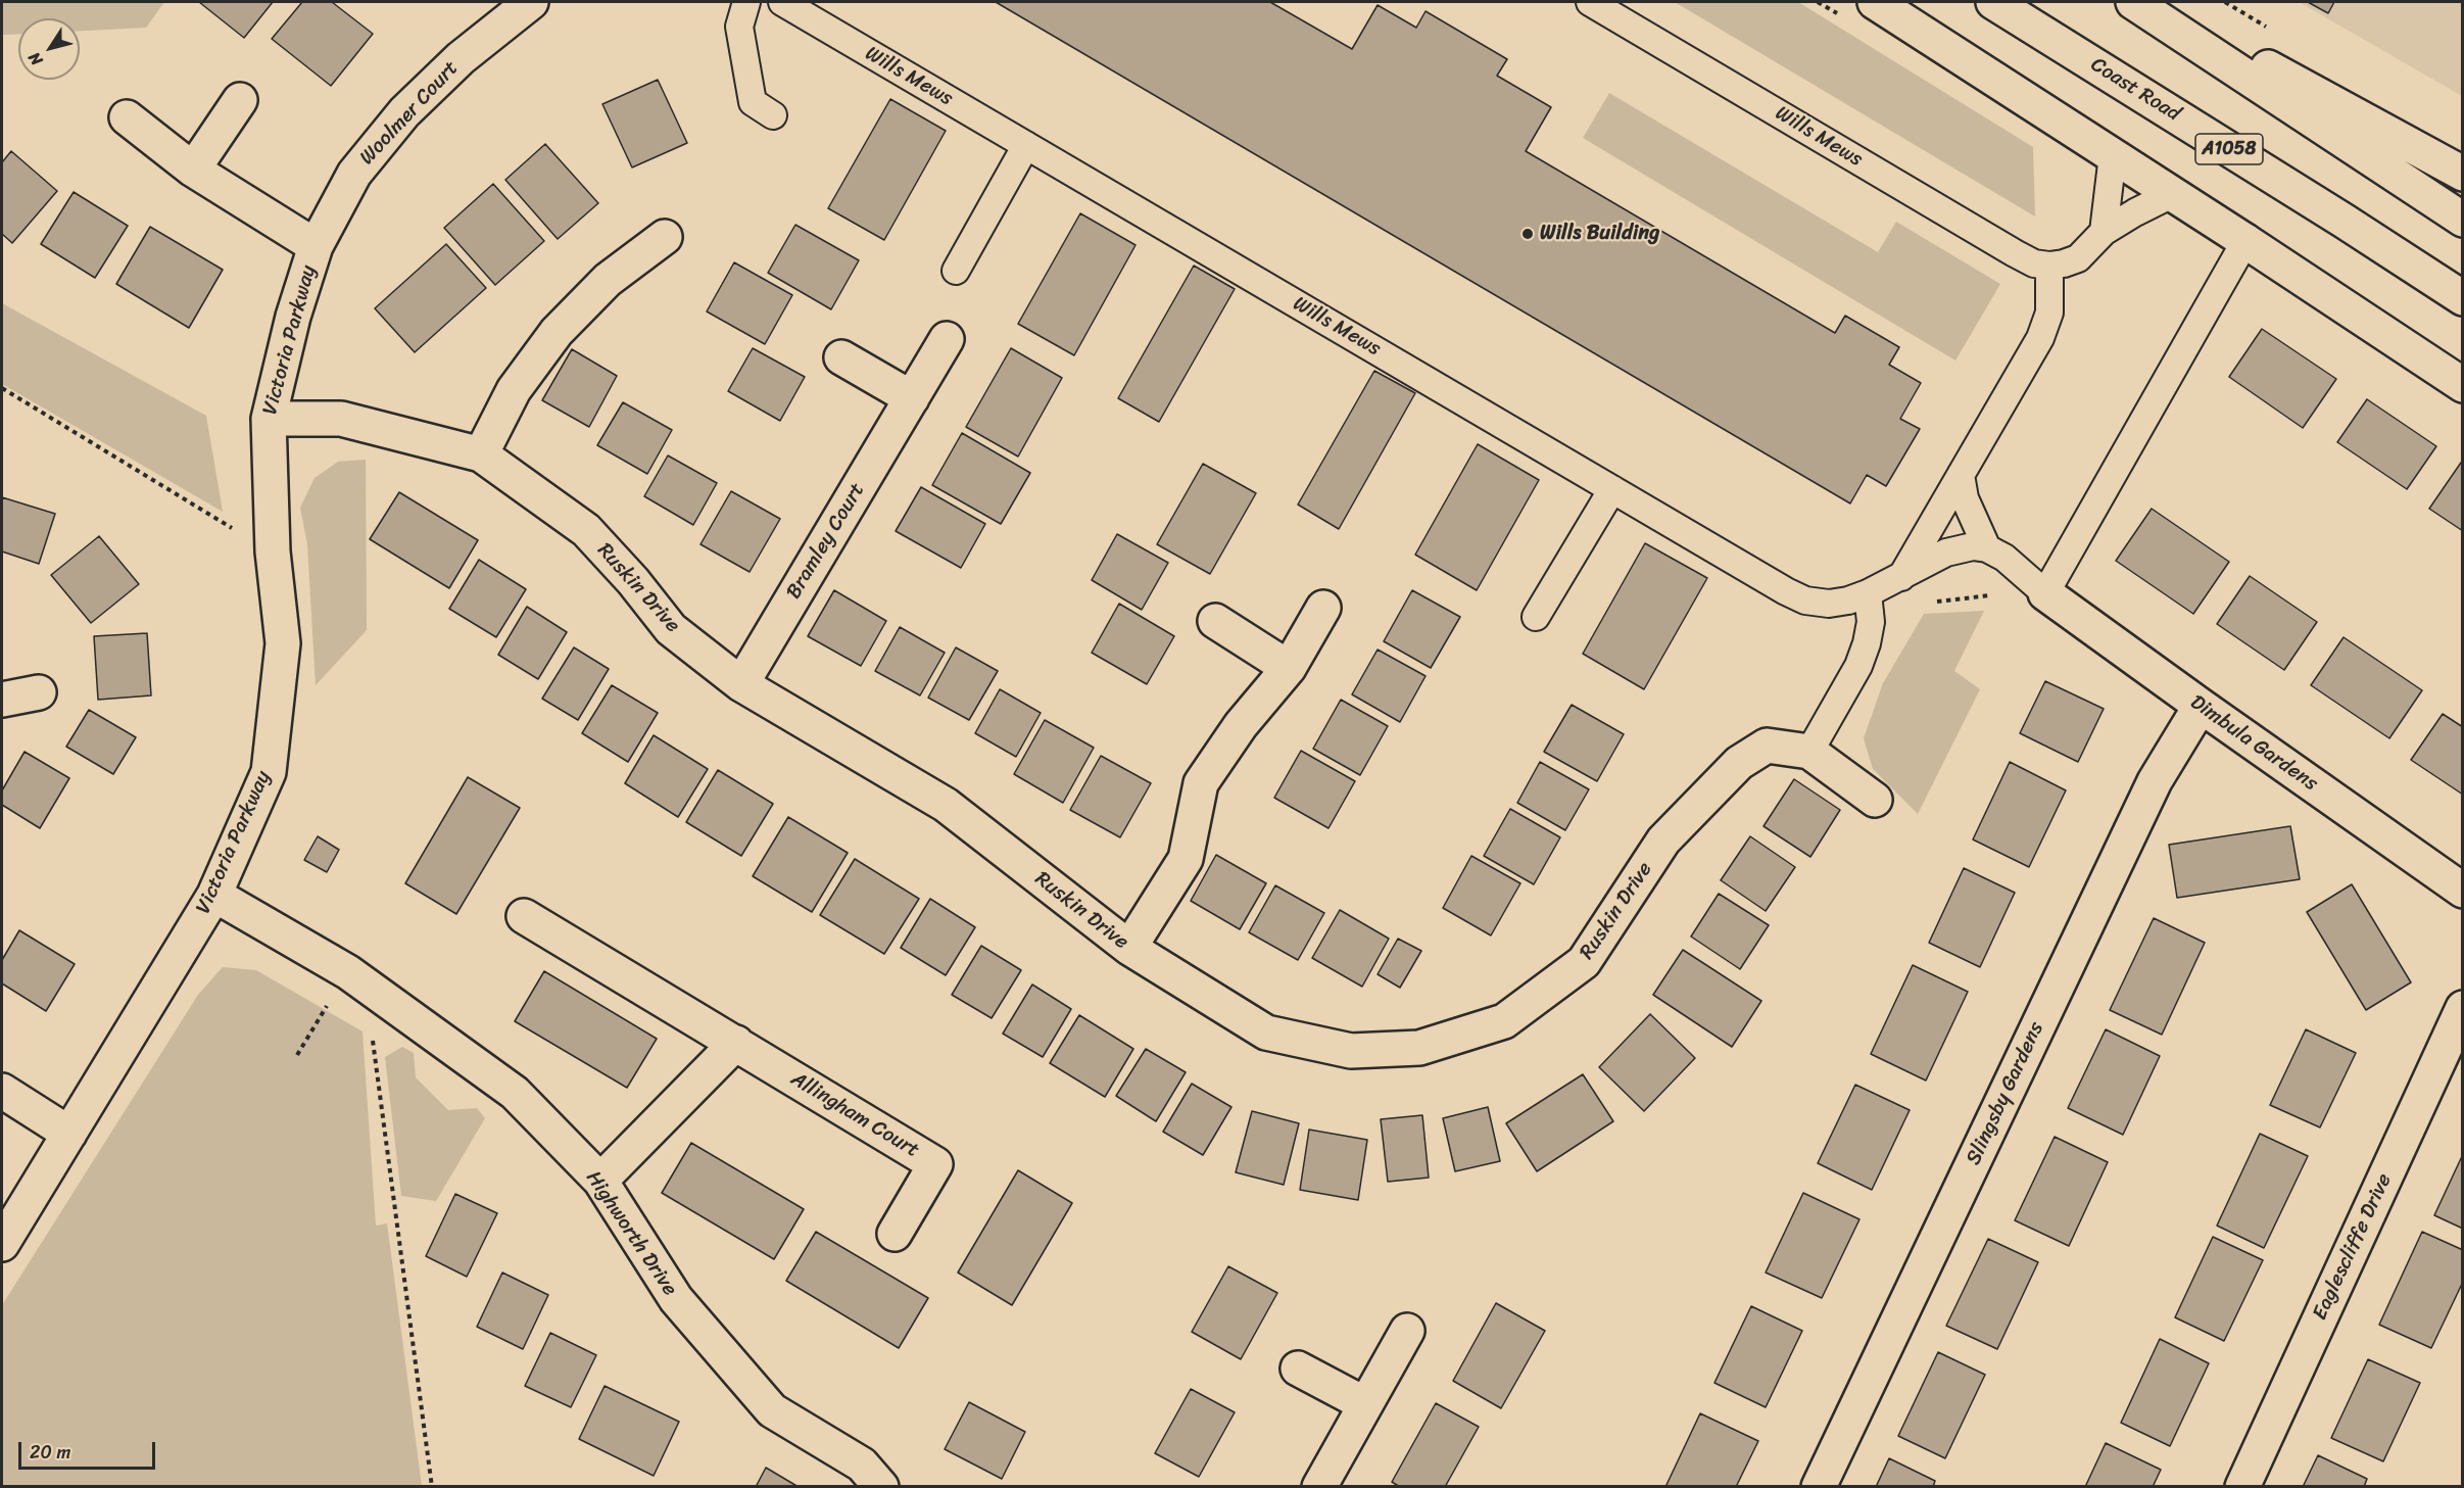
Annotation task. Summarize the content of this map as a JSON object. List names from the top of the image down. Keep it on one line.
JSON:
{"streets":{"main road":["Coast Road","Woolmer Court","A1058","Victoria Parkway","Bramley Court","Ruskin Drive","Dimbula Gardens","Slingsby Gardens","Allingham Court","Highworth Drive","Eaglescliffe Drive"],"lane":["Wills Mews"]},"crossings":[["Woolmer Court","Victoria Parkway"],["Victoria Parkway","Ruskin Drive"],["Victoria Parkway","Highworth Drive"],["Bramley Court","Ruskin Drive"],["Dimbula Gardens","Slingsby Gardens"]],"places":["Wills Building"],"scale_bar":"20 m","north":"bottom left"}
